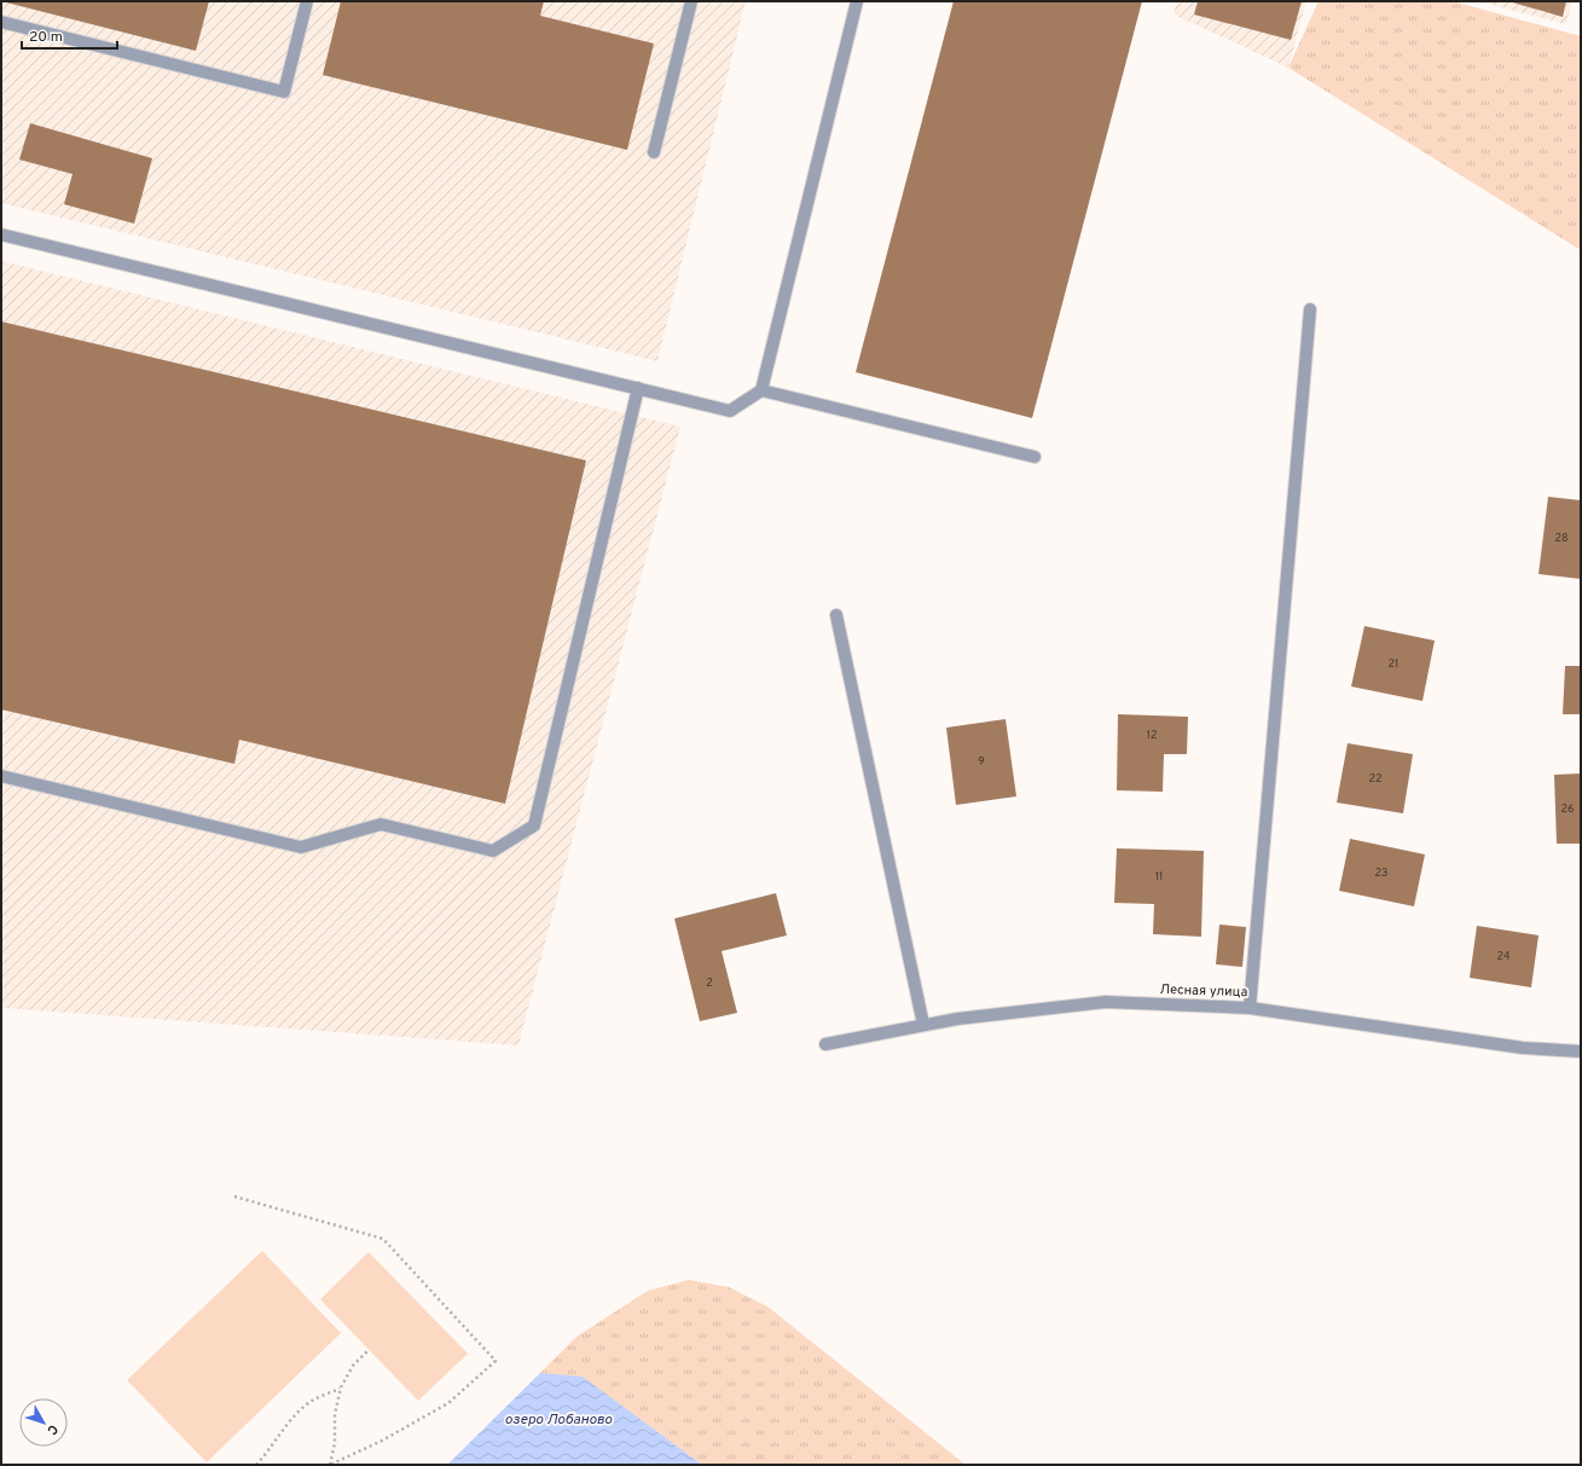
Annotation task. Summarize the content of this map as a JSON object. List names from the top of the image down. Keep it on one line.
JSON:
{"streets":{"street":["Лесная улица"]},"water":["озеро Лобаново"],"house_numbers":["28","21","12","9","22","26","23","11","24","2"],"scale_bar":"20 m","north":"bottom right"}
